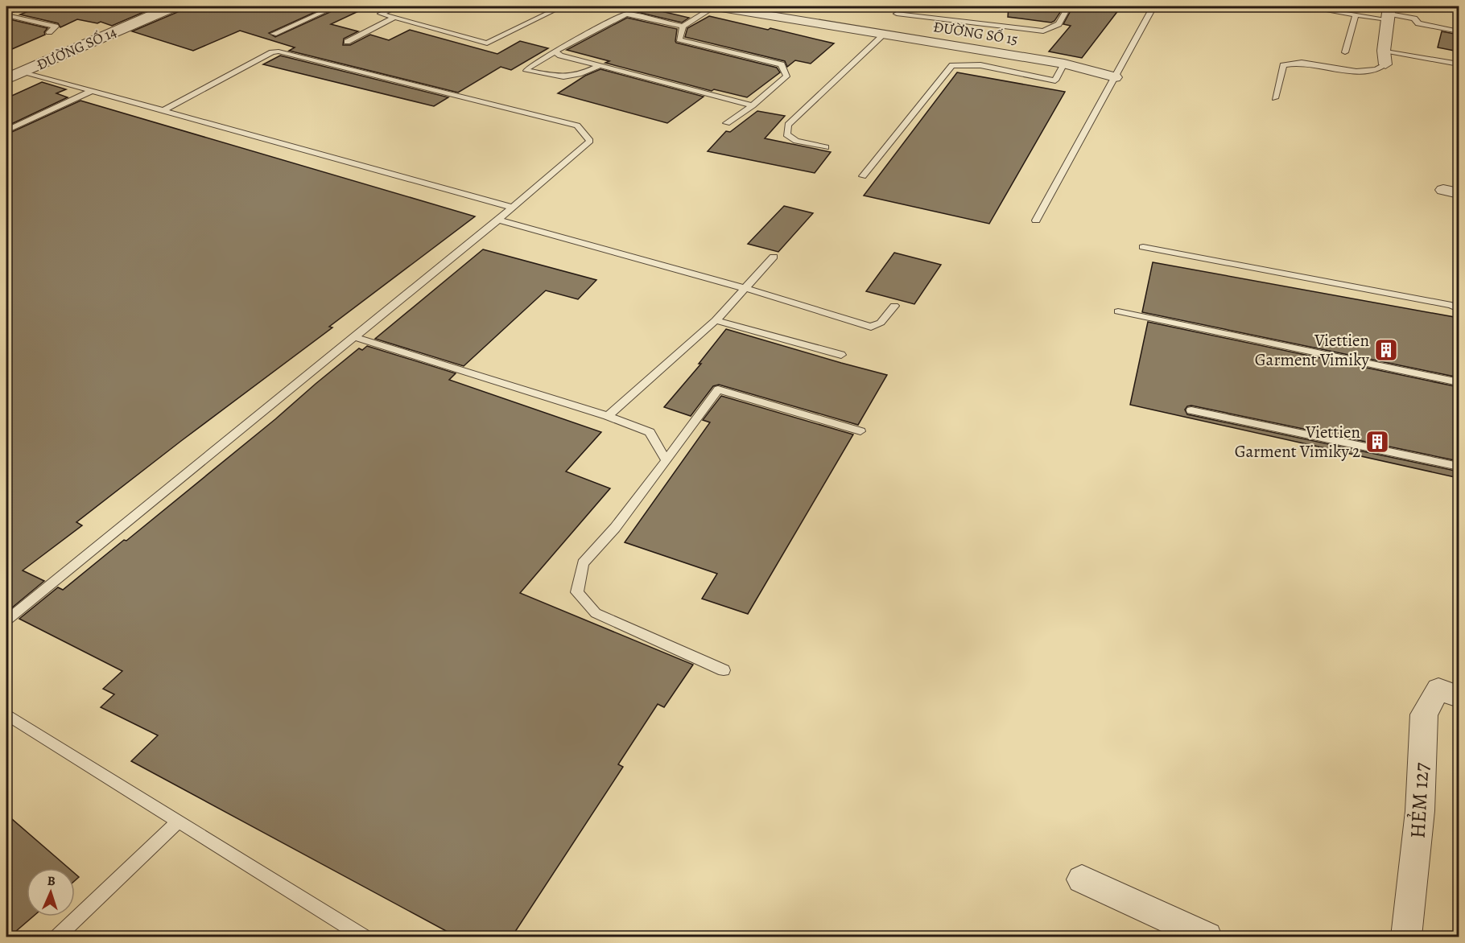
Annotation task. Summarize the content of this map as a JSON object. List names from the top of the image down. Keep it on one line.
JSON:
{"streets":{"street":["ĐƯỜNG SỐ 15","ĐƯỜNG SỐ 14","HẺM 127"]},"places":{"building":["Viettien Garment Vimiky","Viettien Garment Vimiky 2"]},"north":"top"}
